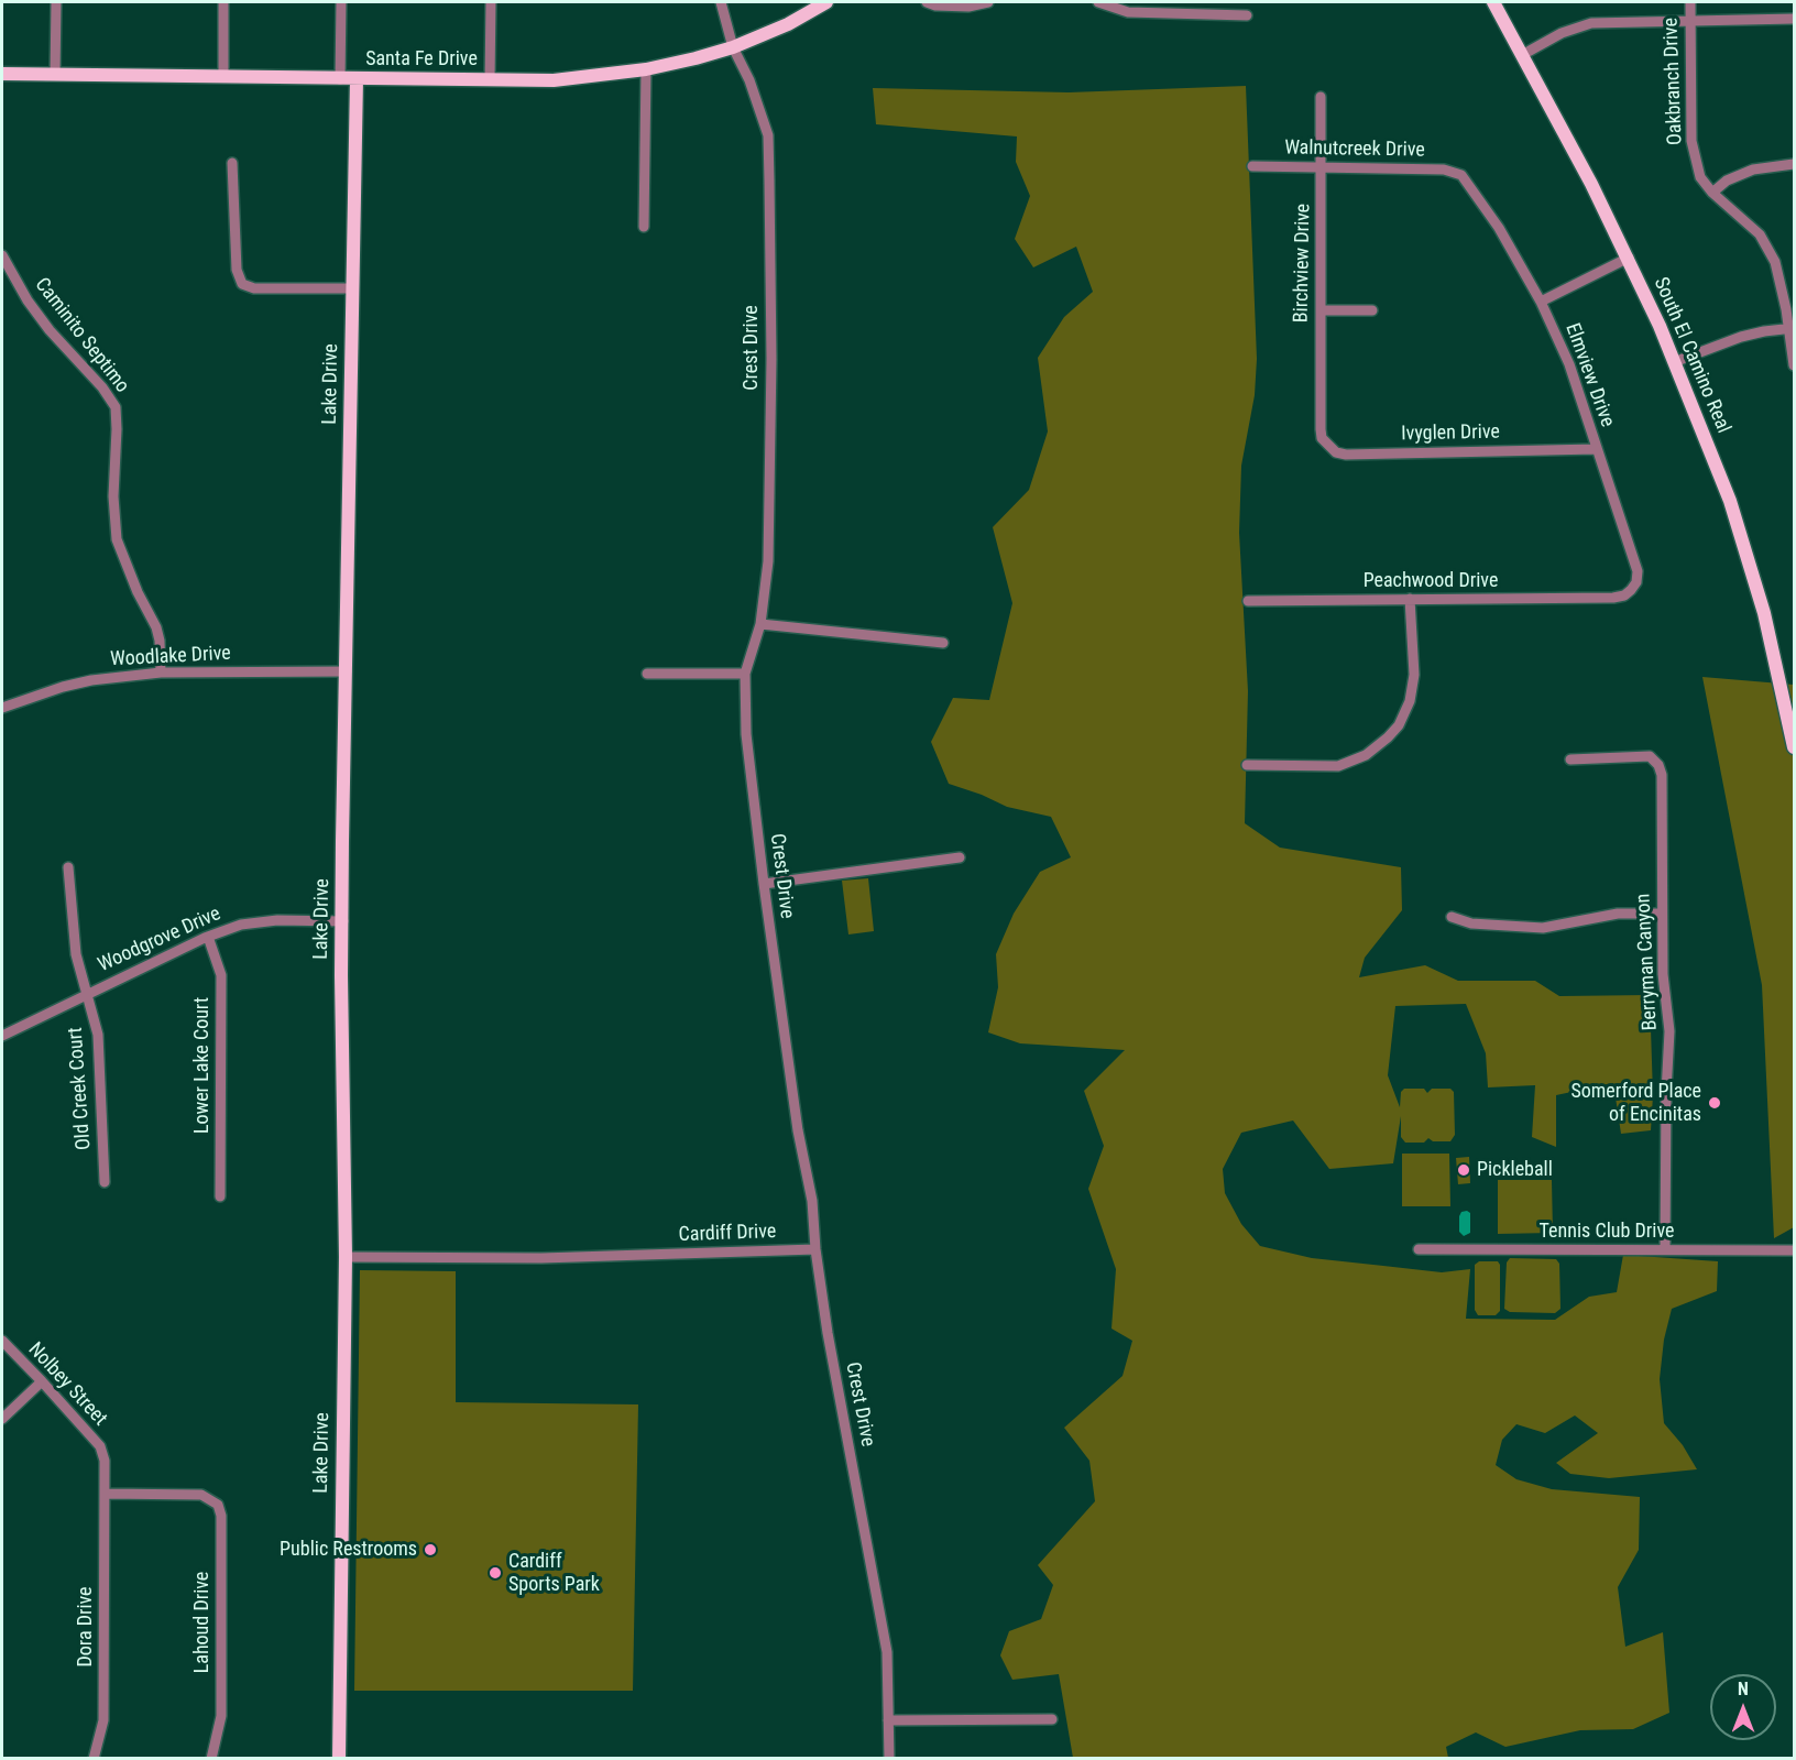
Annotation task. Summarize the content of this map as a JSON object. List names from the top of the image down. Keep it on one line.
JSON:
{"streets":{"main road":["Santa Fe Drive","South El Camino Real","Lake Drive"],"street":["Oakbranch Drive","Walnutcreek Drive","Birchview Drive","Caminito Septimo","Crest Drive","Elmview Drive","Ivyglen Drive","Peachwood Drive","Woodlake Drive","Woodgrove Drive","Berryman Canyon","Lower Lake Court","Old Creek Court","Tennis Club Drive","Cardiff Drive","Nolbey Street","Lahoud Drive","Dora Drive"]},"crossings":[["Santa Fe Drive","Crest Drive"],["Santa Fe Drive","Lake Drive"],["Walnutcreek Drive","Birchview Drive"],["Walnutcreek Drive","Elmview Drive"],["Birchview Drive","Ivyglen Drive"],["Caminito Septimo","Woodlake Drive"],["Crest Drive","Cardiff Drive"],["Elmview Drive","Ivyglen Drive"],["Elmview Drive","Peachwood Drive"],["Lake Drive","Woodlake Drive"],["Lake Drive","Woodgrove Drive"],["Lake Drive","Cardiff Drive"],["Woodgrove Drive","Lower Lake Court"],["Woodgrove Drive","Old Creek Court"],["Berryman Canyon","Tennis Club Drive"],["Nolbey Street","Lahoud Drive"],["Nolbey Street","Dora Drive"],["Lahoud Drive","Dora Drive"]],"places":["Somerford Place of Encinitas","Pickleball","Public Restrooms","Cardiff Sports Park"],"north":"top"}
